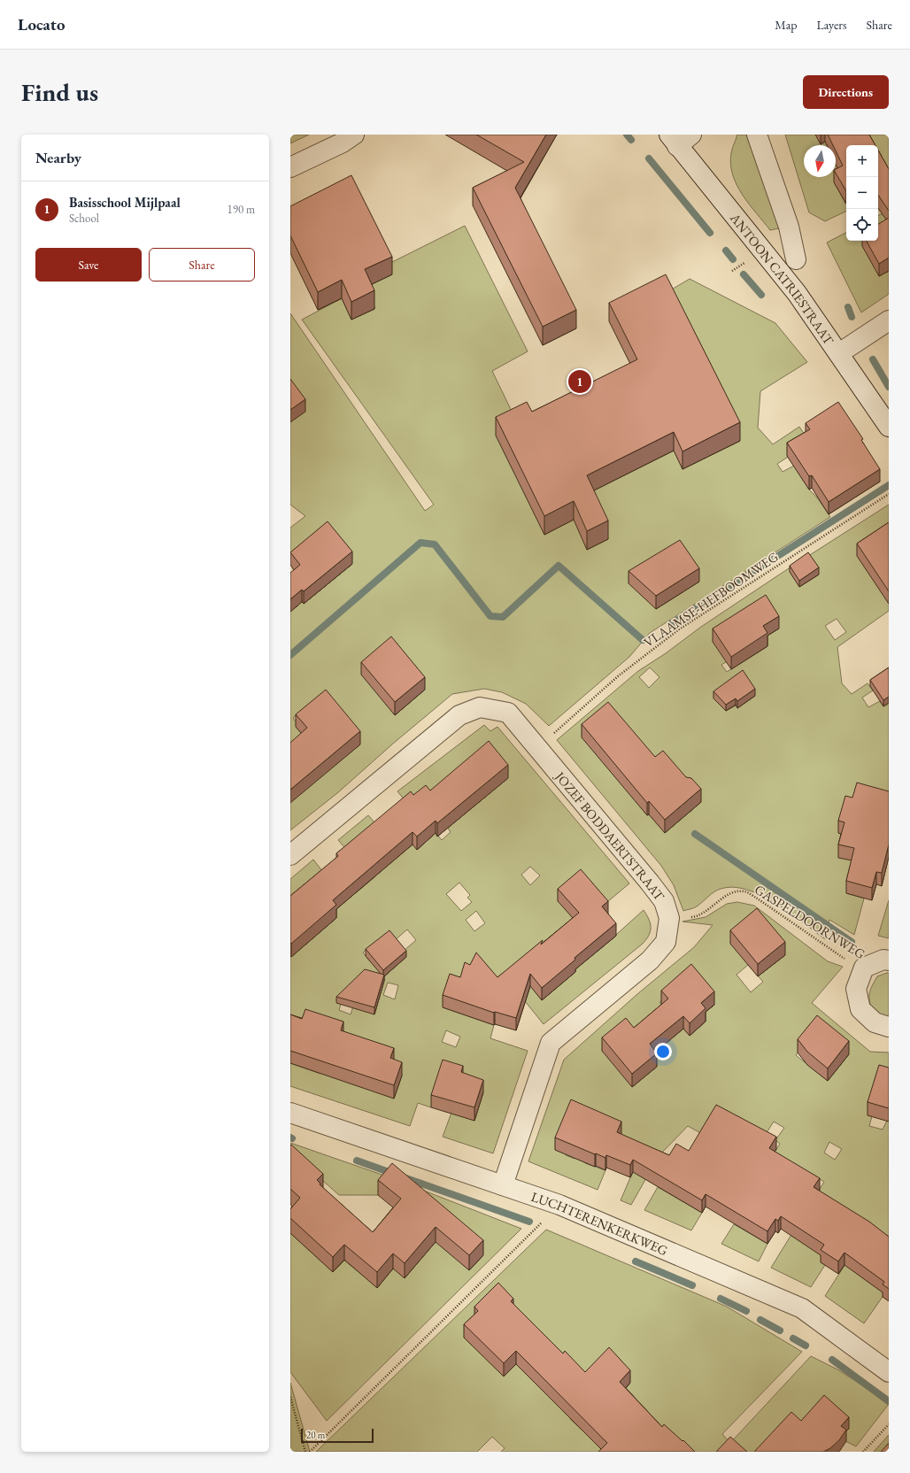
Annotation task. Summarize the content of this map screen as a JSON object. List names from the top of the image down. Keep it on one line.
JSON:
{"streets":{"street":["ANTOON CATRIESTRAAT","JOZEF BODDAERTSTRAAT","LUCHTERENKERKWEG"],"path":["VLAAMSE-HEFBOOMWEG","GASPELDOORNWEG"]},"crossings":[["VLAAMSE-HEFBOOMWEG","JOZEF BODDAERTSTRAAT"],["JOZEF BODDAERTSTRAAT","GASPELDOORNWEG"],["JOZEF BODDAERTSTRAAT","LUCHTERENKERKWEG"]],"scale_bar":"20 m","north":"bottom","page":{"header":"Locato","nav":["Map","Layers","Share"],"buttons":["Directions",["Save","Share"]],"title":"Find us","heading":"Nearby","map_buttons":["+","−"],"list":[{"mark":"1","name":"Basisschool Mijlpaal","note":"School","value":"190 m"}],"pins":"1","scale":"20 m"}}
